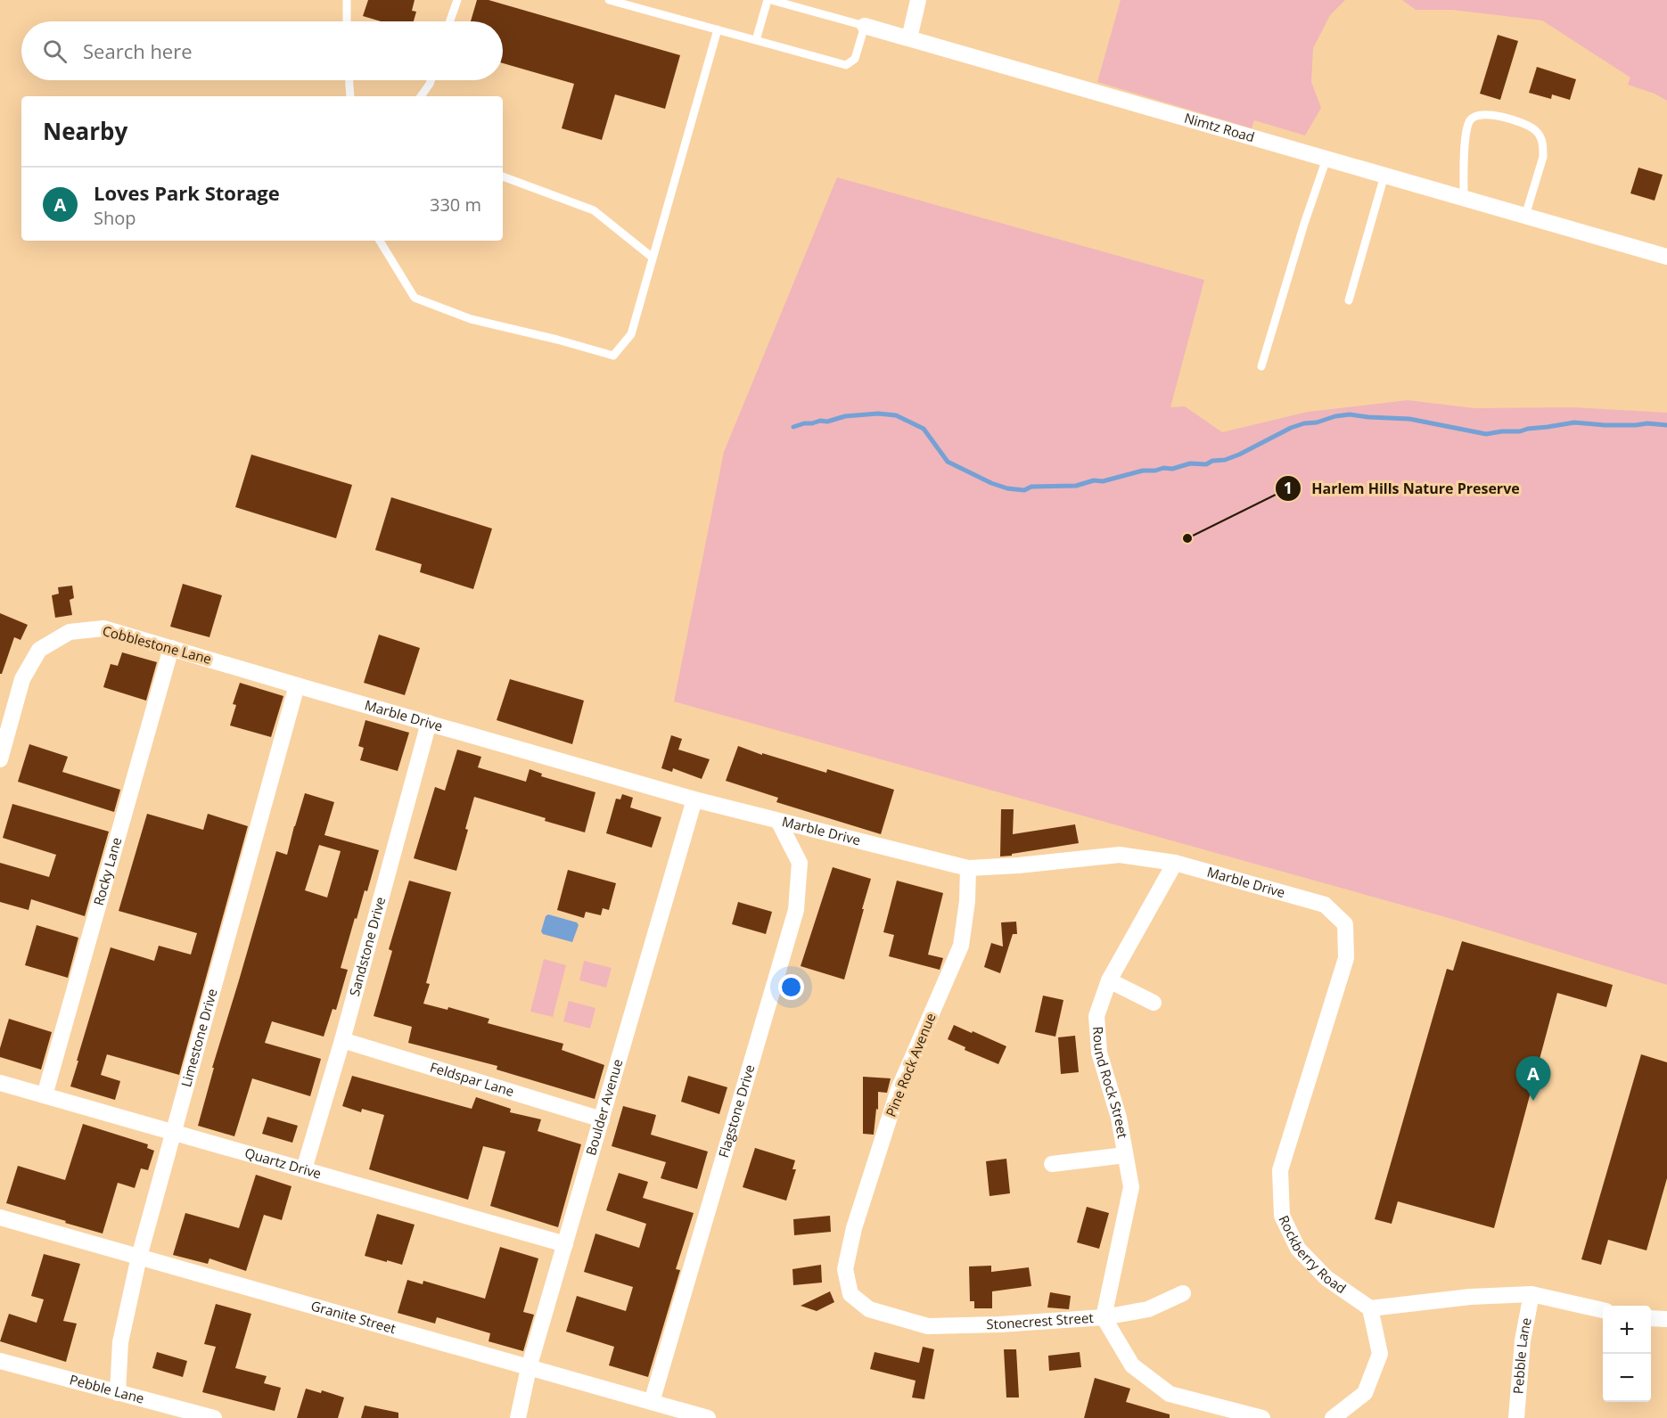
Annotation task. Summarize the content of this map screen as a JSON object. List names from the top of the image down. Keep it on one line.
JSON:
{"streets":{"street":["Nimtz Road","Cobblestone Lane","Marble Drive","Rocky Lane","Sandstone Drive","Limestone Drive","Pine Rock Avenue","Feldspar Lane","Round Rock Street","Boulder Avenue","Flagstone Drive","Quartz Drive","Rockberry Road","Granite Street","Stonecrest Street","Pebble Lane"]},"crossings":[["Cobblestone Lane","Marble Drive"],["Cobblestone Lane","Rocky Lane"],["Cobblestone Lane","Limestone Drive"],["Marble Drive","Sandstone Drive"],["Marble Drive","Limestone Drive"],["Marble Drive","Pine Rock Avenue"],["Marble Drive","Round Rock Street"],["Marble Drive","Boulder Avenue"],["Marble Drive","Flagstone Drive"],["Marble Drive","Rockberry Road"],["Rocky Lane","Quartz Drive"],["Sandstone Drive","Feldspar Lane"],["Sandstone Drive","Quartz Drive"],["Limestone Drive","Quartz Drive"],["Limestone Drive","Granite Street"],["Limestone Drive","Pebble Lane"],["Pine Rock Avenue","Stonecrest Street"],["Feldspar Lane","Boulder Avenue"],["Round Rock Street","Stonecrest Street"],["Boulder Avenue","Quartz Drive"],["Boulder Avenue","Granite Street"],["Flagstone Drive","Granite Street"]],"places":["Harlem Hills Nature Preserve"],"page":{"search":"Search here","heading":"Nearby","list":[{"mark":"A","name":"Loves Park Storage","note":"Shop","value":"330 m"}],"pins":"A","map_buttons":["+","−"]}}
